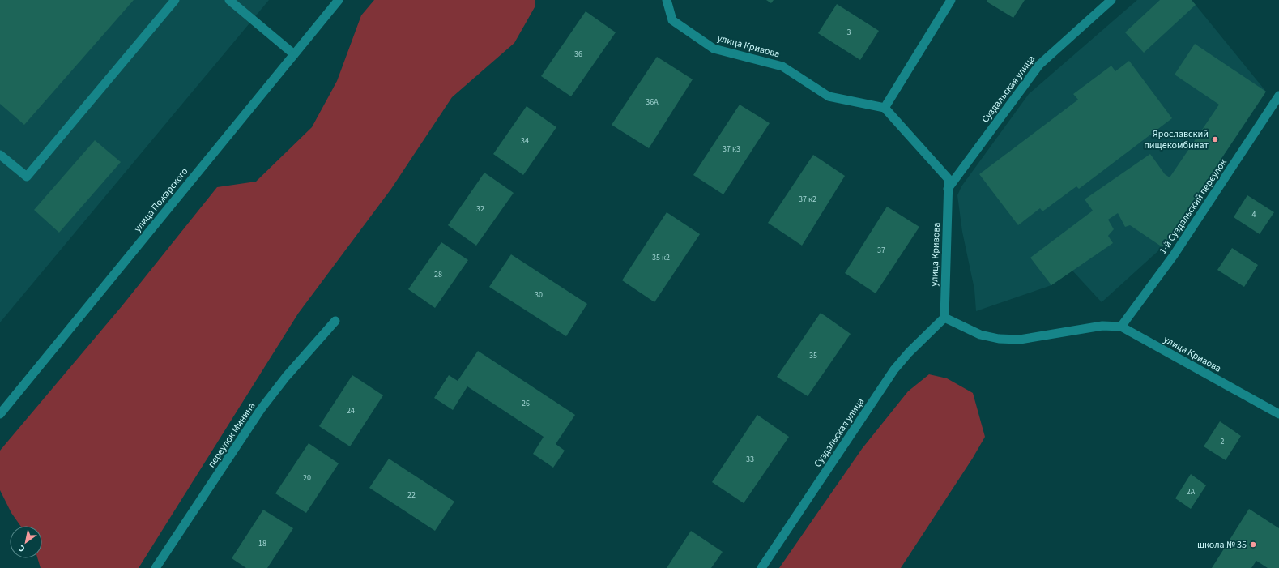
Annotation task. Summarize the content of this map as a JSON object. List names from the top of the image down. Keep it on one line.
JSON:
{"streets":{"street":["улица Кривова","Суздальская улица","улица Пожарского","1-й Суздальский переулок","переулок Минина"]},"crossings":[["улица Кривова","Суздальская улица"],["улица Кривова","1-й Суздальский переулок"]],"places":["Ярославский пищекомбинат","школа № 35"],"house_numbers":["3","36","36А","34","37 к3","37 к2","32","4","37","35 к2","28","30","35","26","24","2","33","20","2А","22","18"],"north":"bottom left"}
